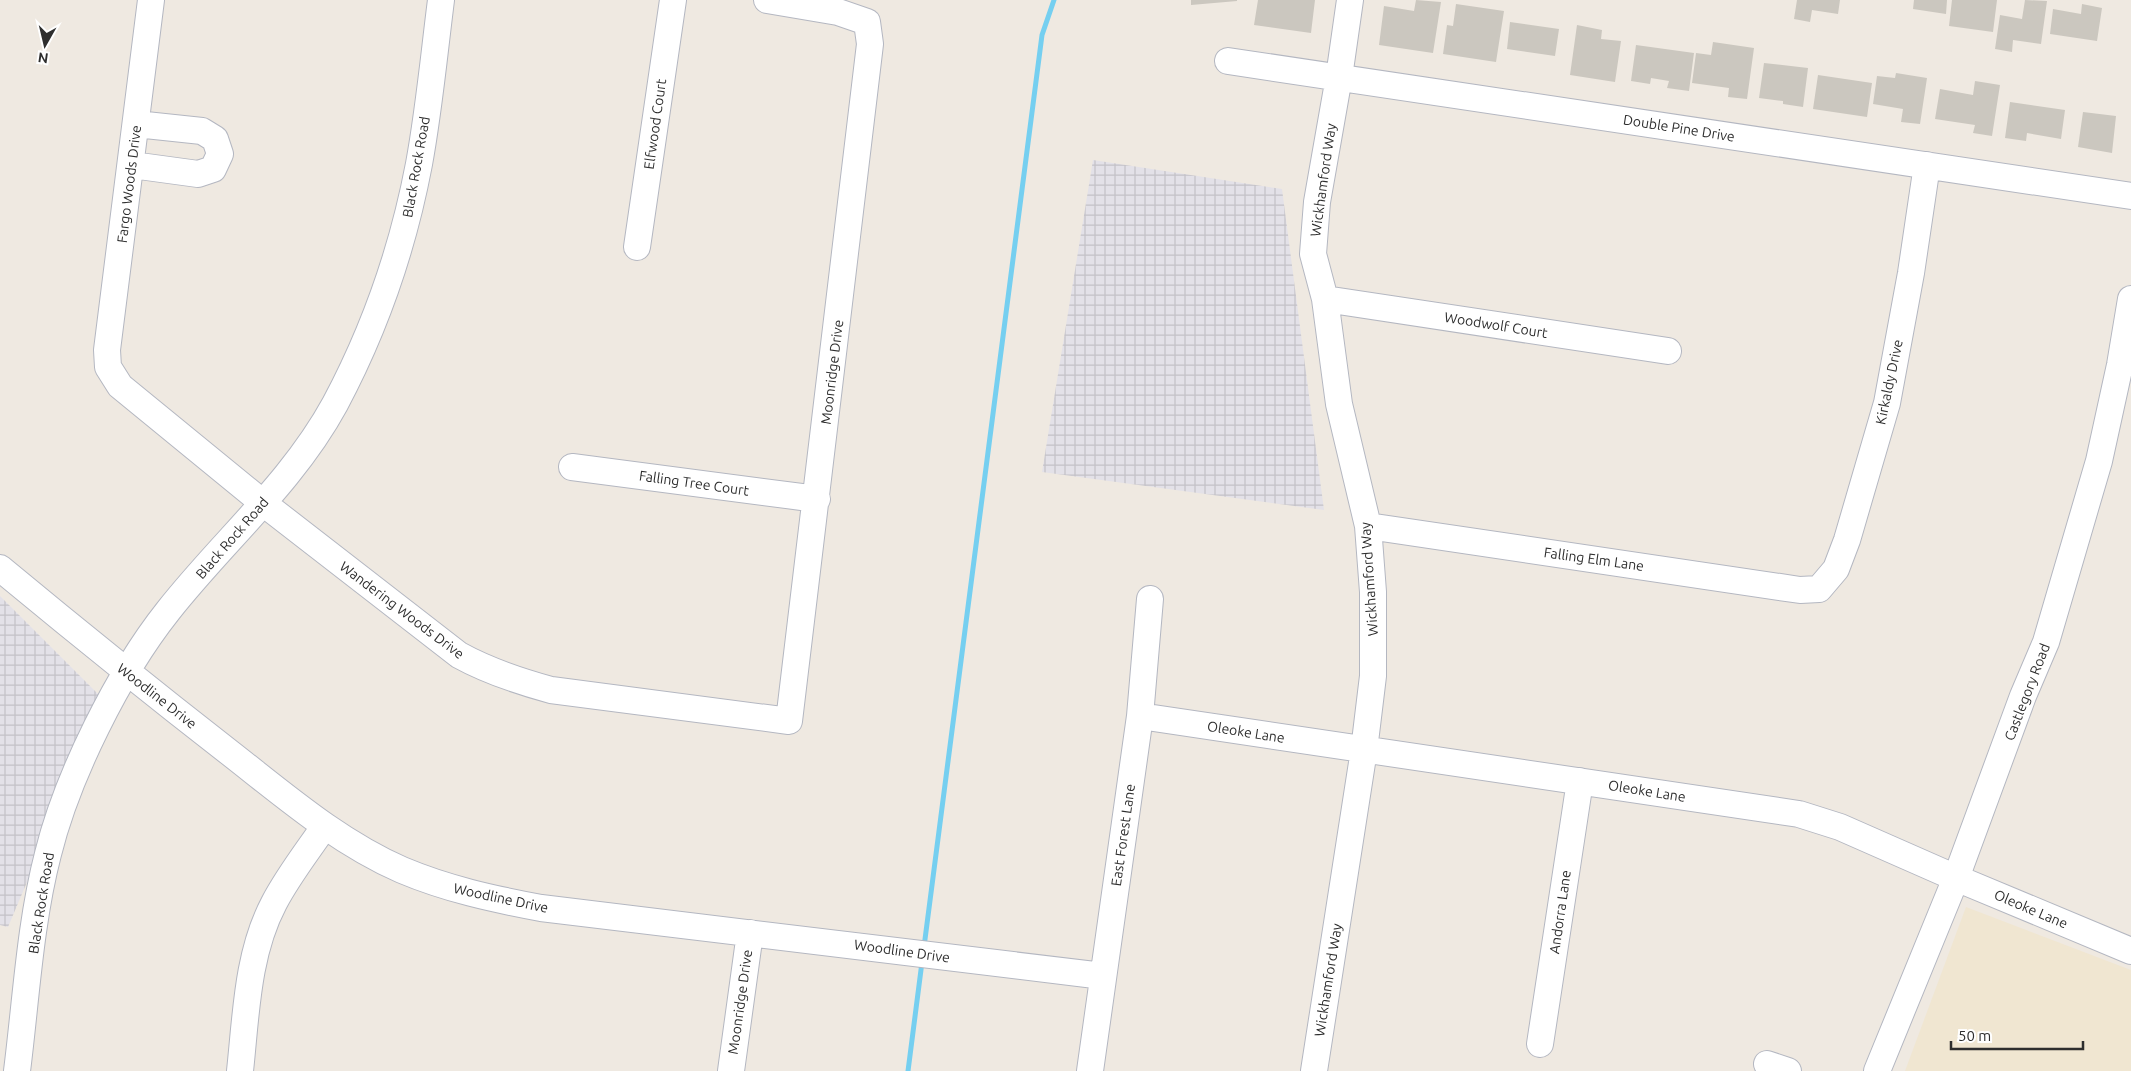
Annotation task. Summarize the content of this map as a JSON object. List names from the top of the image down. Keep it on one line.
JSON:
{"streets":{"street":["Elfwood Court","Double Pine Drive","Black Rock Road","Wickhamford Way","Fargo Woods Drive","Woodwolf Court","Moonridge Drive","Kirkaldy Drive","Falling Tree Court","Falling Elm Lane","Wandering Woods Drive","Castlegory Road","Woodline Drive","Oleoke Lane","East Forest Lane","Andorra Lane"]},"crossings":[["Double Pine Drive","Wickhamford Way"],["Double Pine Drive","Kirkaldy Drive"],["Black Rock Road","Wandering Woods Drive"],["Black Rock Road","Woodline Drive"],["Wickhamford Way","Woodwolf Court"],["Wickhamford Way","Falling Elm Lane"],["Wickhamford Way","Oleoke Lane"],["Fargo Woods Drive","Wandering Woods Drive"],["Moonridge Drive","Falling Tree Court"],["Moonridge Drive","Wandering Woods Drive"],["Moonridge Drive","Woodline Drive"],["Kirkaldy Drive","Falling Elm Lane"],["Castlegory Road","Oleoke Lane"],["Woodline Drive","East Forest Lane"],["Oleoke Lane","East Forest Lane"],["Oleoke Lane","Andorra Lane"]],"scale_bar":"50 m","north":"bottom"}
